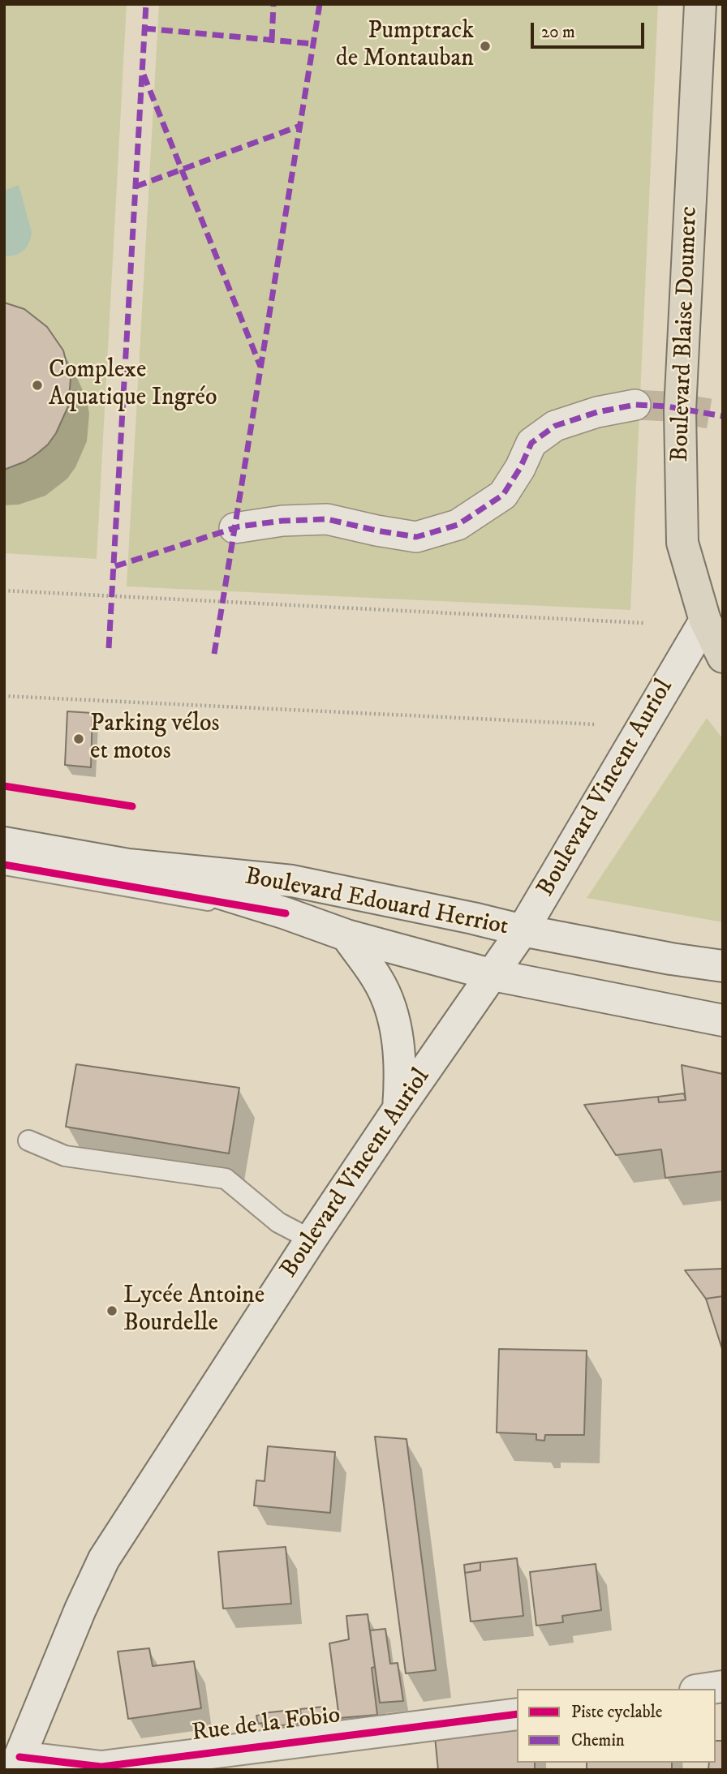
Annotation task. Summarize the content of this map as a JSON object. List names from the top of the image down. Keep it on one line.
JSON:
{"streets":{"main road":["Boulevard Blaise Doumerc","Boulevard Vincent Auriol","Boulevard Edouard Herriot","Rue de la Fobio"]},"crossings":[["Boulevard Blaise Doumerc","Boulevard Vincent Auriol"],["Boulevard Vincent Auriol","Boulevard Edouard Herriot"],["Boulevard Vincent Auriol","Rue de la Fobio"]],"places":["Pumptrack de Montauban","Complexe Aquatique Ingréo","Parking vélos et motos","Lycée Antoine Bourdelle"],"legend":["Piste cyclable","Chemin"],"scale_bar":"20 m"}
